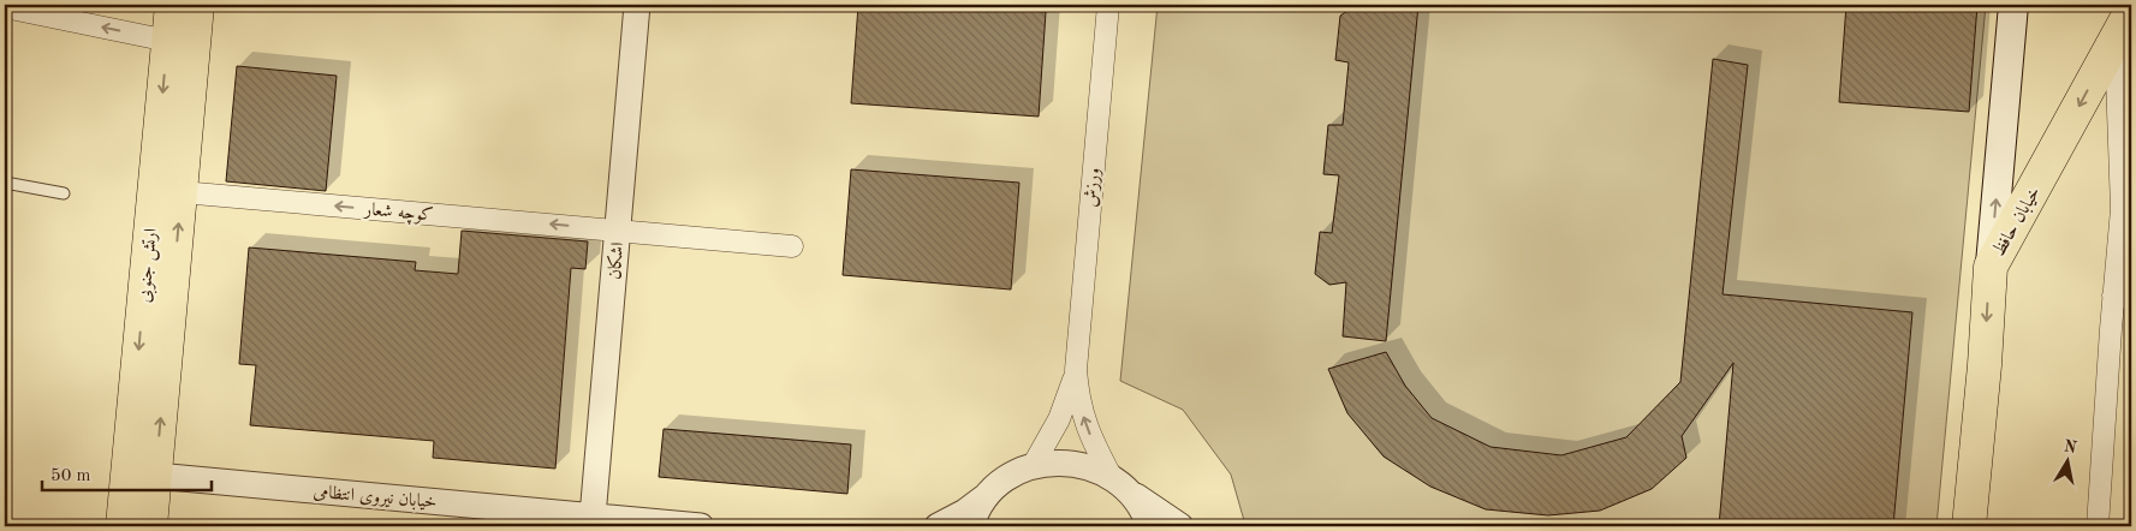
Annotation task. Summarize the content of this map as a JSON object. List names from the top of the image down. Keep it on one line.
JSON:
{"streets":{"main road":["خیابان حافظ","ارتش جنوبی"],"street":["ورزش","کوچه شعار","اشکان","خیابان نیروی انتظامی"]},"crossings":[["کوچه شعار","اشکان"],["کوچه شعار","ارتش جنوبی"],["اشکان","خیابان نیروی انتظامی"],["ارتش جنوبی","خیابان نیروی انتظامی"]],"one_way":["کوچه شعار"],"scale_bar":"50 m","north":"top"}
